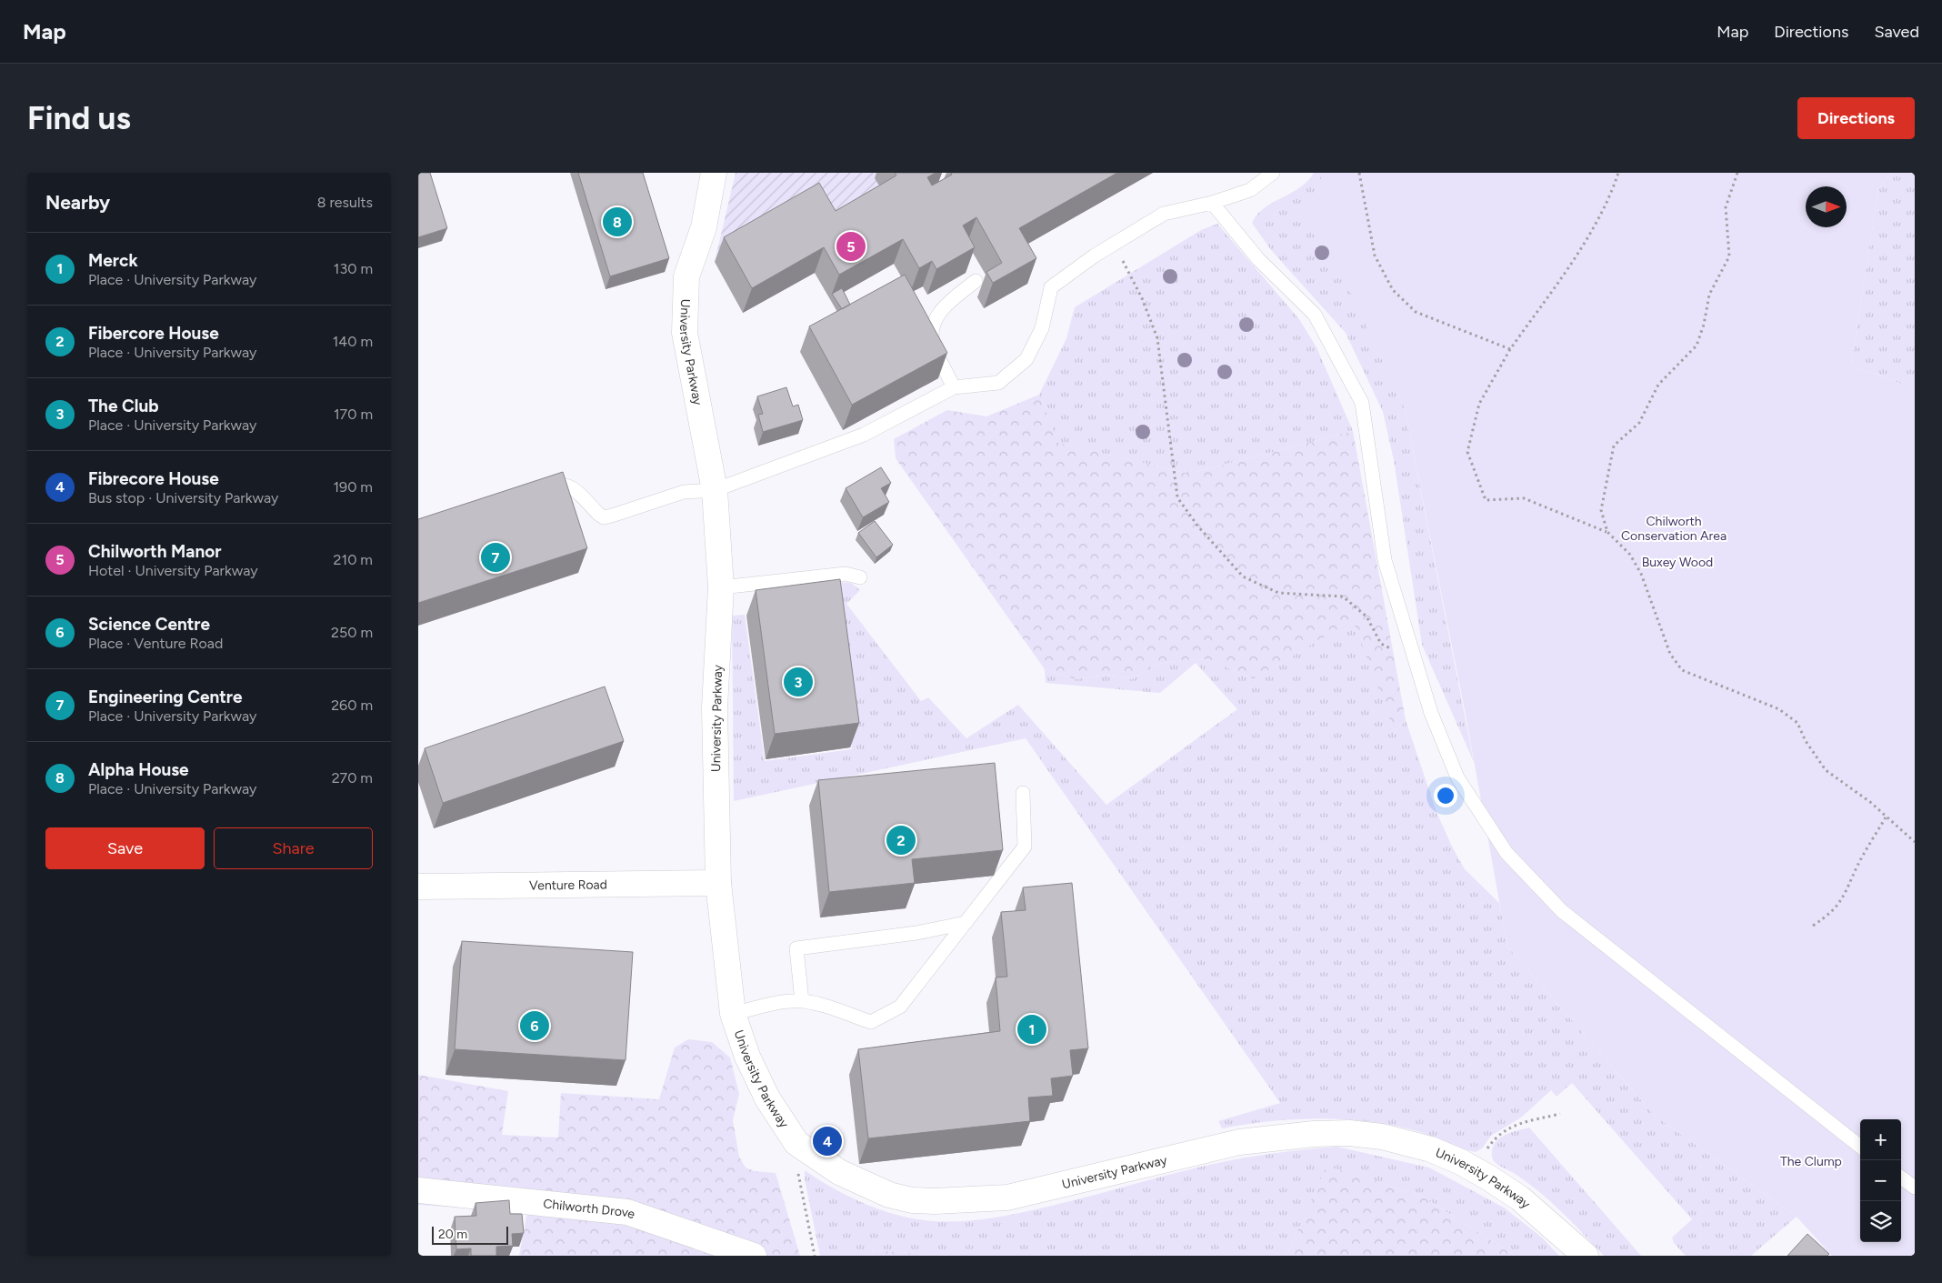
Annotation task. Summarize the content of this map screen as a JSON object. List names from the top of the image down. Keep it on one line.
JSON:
{"streets":{"street":["University Parkway","Venture Road","Chilworth Drove"]},"crossings":[["University Parkway","Venture Road"]],"parks":["Chilworth Conservation Area","Buxey Wood","The Clump"],"scale_bar":"20 m","north":"right","page":{"header":"Map","nav":["Map","Directions","Saved"],"buttons":["Directions",["Save","Share"]],"title":"Find us","heading":["Nearby","8 results"],"pins":["8","5","7","3","2","6","1","4"],"list":[{"mark":"1","name":"Merck","note":"Place · University Parkway","value":"130 m"},{"mark":"2","name":"Fibercore House","note":"Place · University Parkway","value":"140 m"},{"mark":"3","name":"The Club","note":"Place · University Parkway","value":"170 m"},{"mark":"4","name":"Fibrecore House","note":"Bus stop · University Parkway","value":"190 m"},{"mark":"5","name":"Chilworth Manor","note":"Hotel · University Parkway","value":"210 m"},{"mark":"6","name":"Science Centre","note":"Place · Venture Road","value":"250 m"},{"mark":"7","name":"Engineering Centre","note":"Place · University Parkway","value":"260 m"},{"mark":"8","name":"Alpha House","note":"Place · University Parkway","value":"270 m"}],"map_buttons":["+","−"],"scale":"20 m"}}
